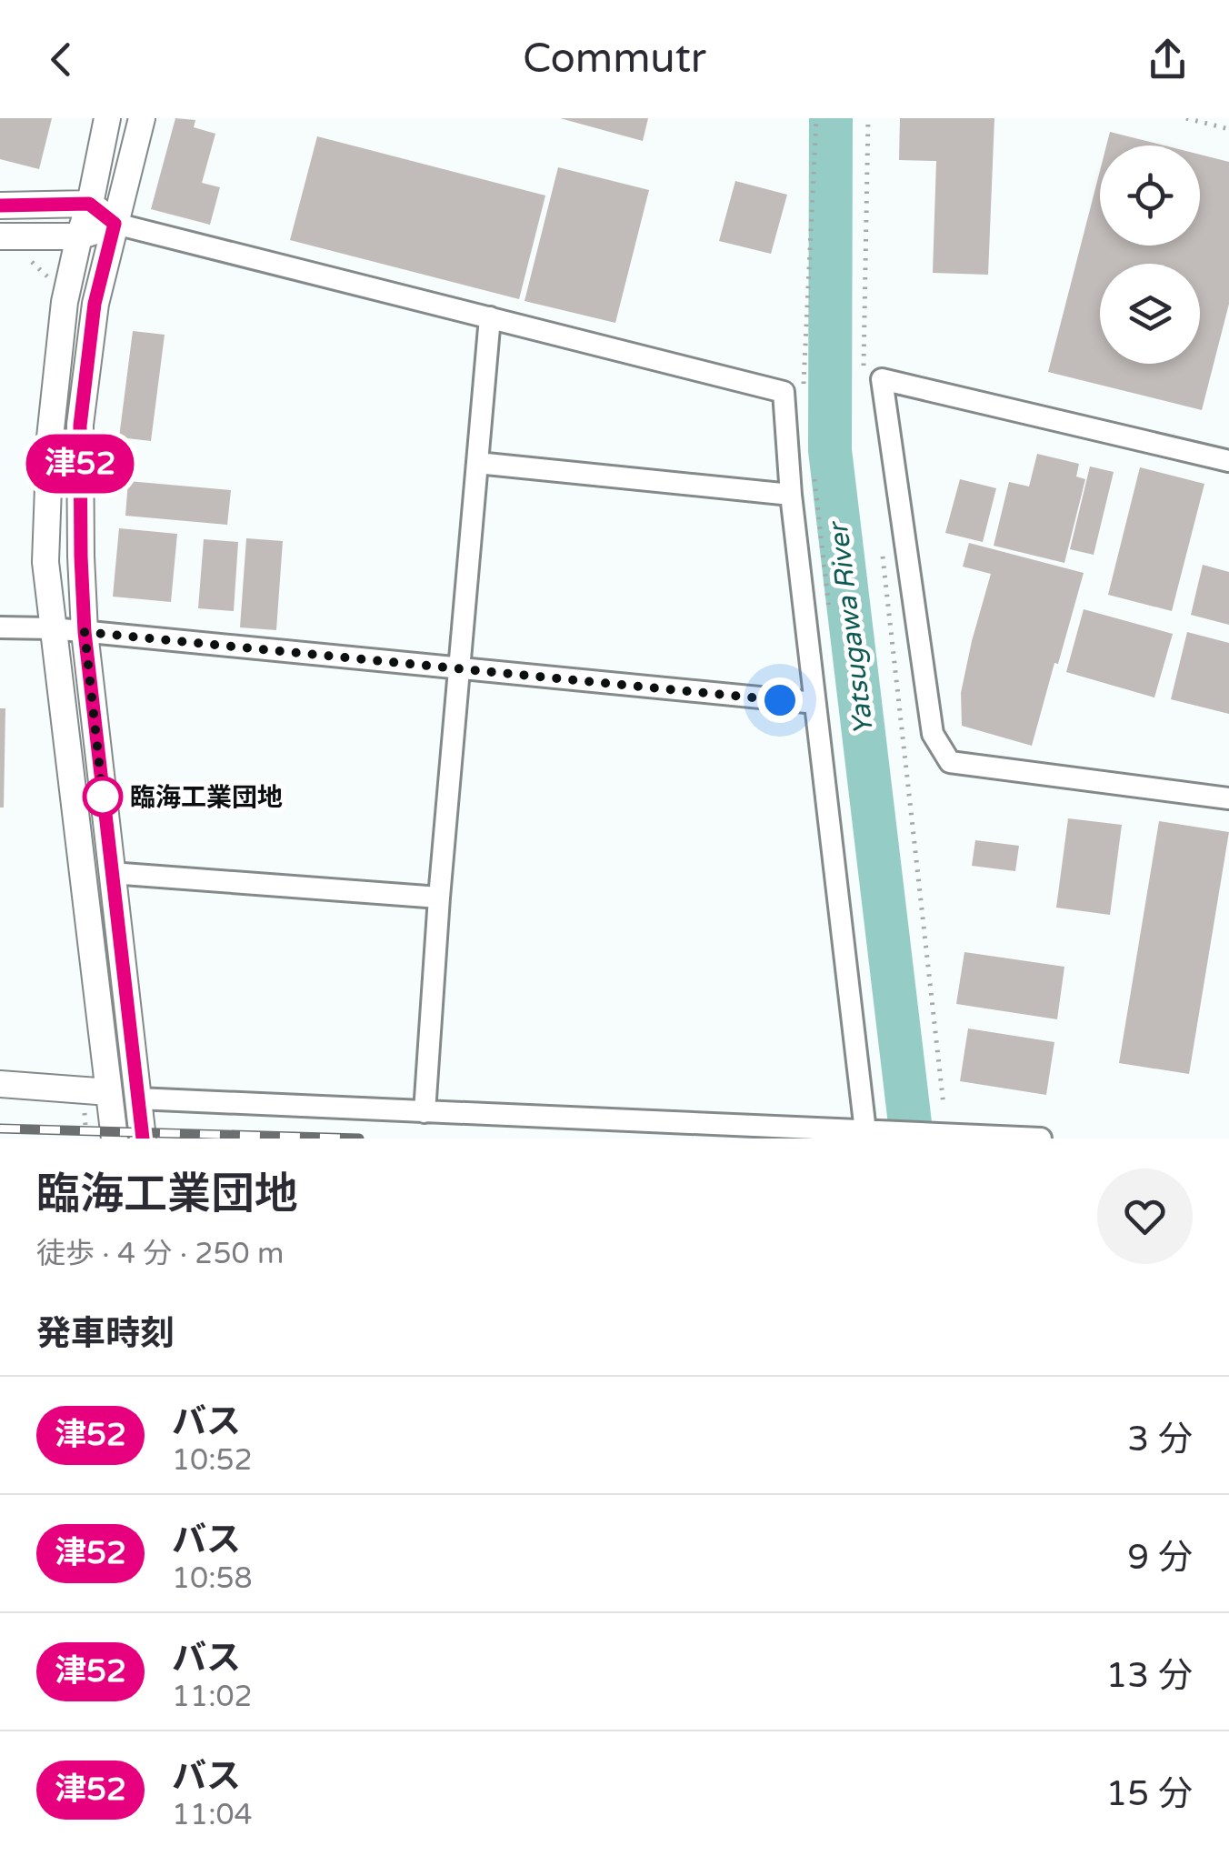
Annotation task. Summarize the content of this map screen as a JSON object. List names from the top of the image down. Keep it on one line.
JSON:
{"water":["Yatsugawa River"],"places":["臨海工業団地"],"lines":["bus line 津52"],"page":{"header":"Commutr","on_map":"津52","heading":[["臨海工業団地","徒歩 · 4 分 · 250 m"],"発車時刻"],"list":[{"mark":"津52","name":"バス","note":"10:52","value":"3 分"},{"mark":"津52","name":"バス","note":"10:58","value":"9 分"},{"mark":"津52","name":"バス","note":"11:02","value":"13 分"},{"mark":"津52","name":"バス","note":"11:04","value":"15 分"}]}}
